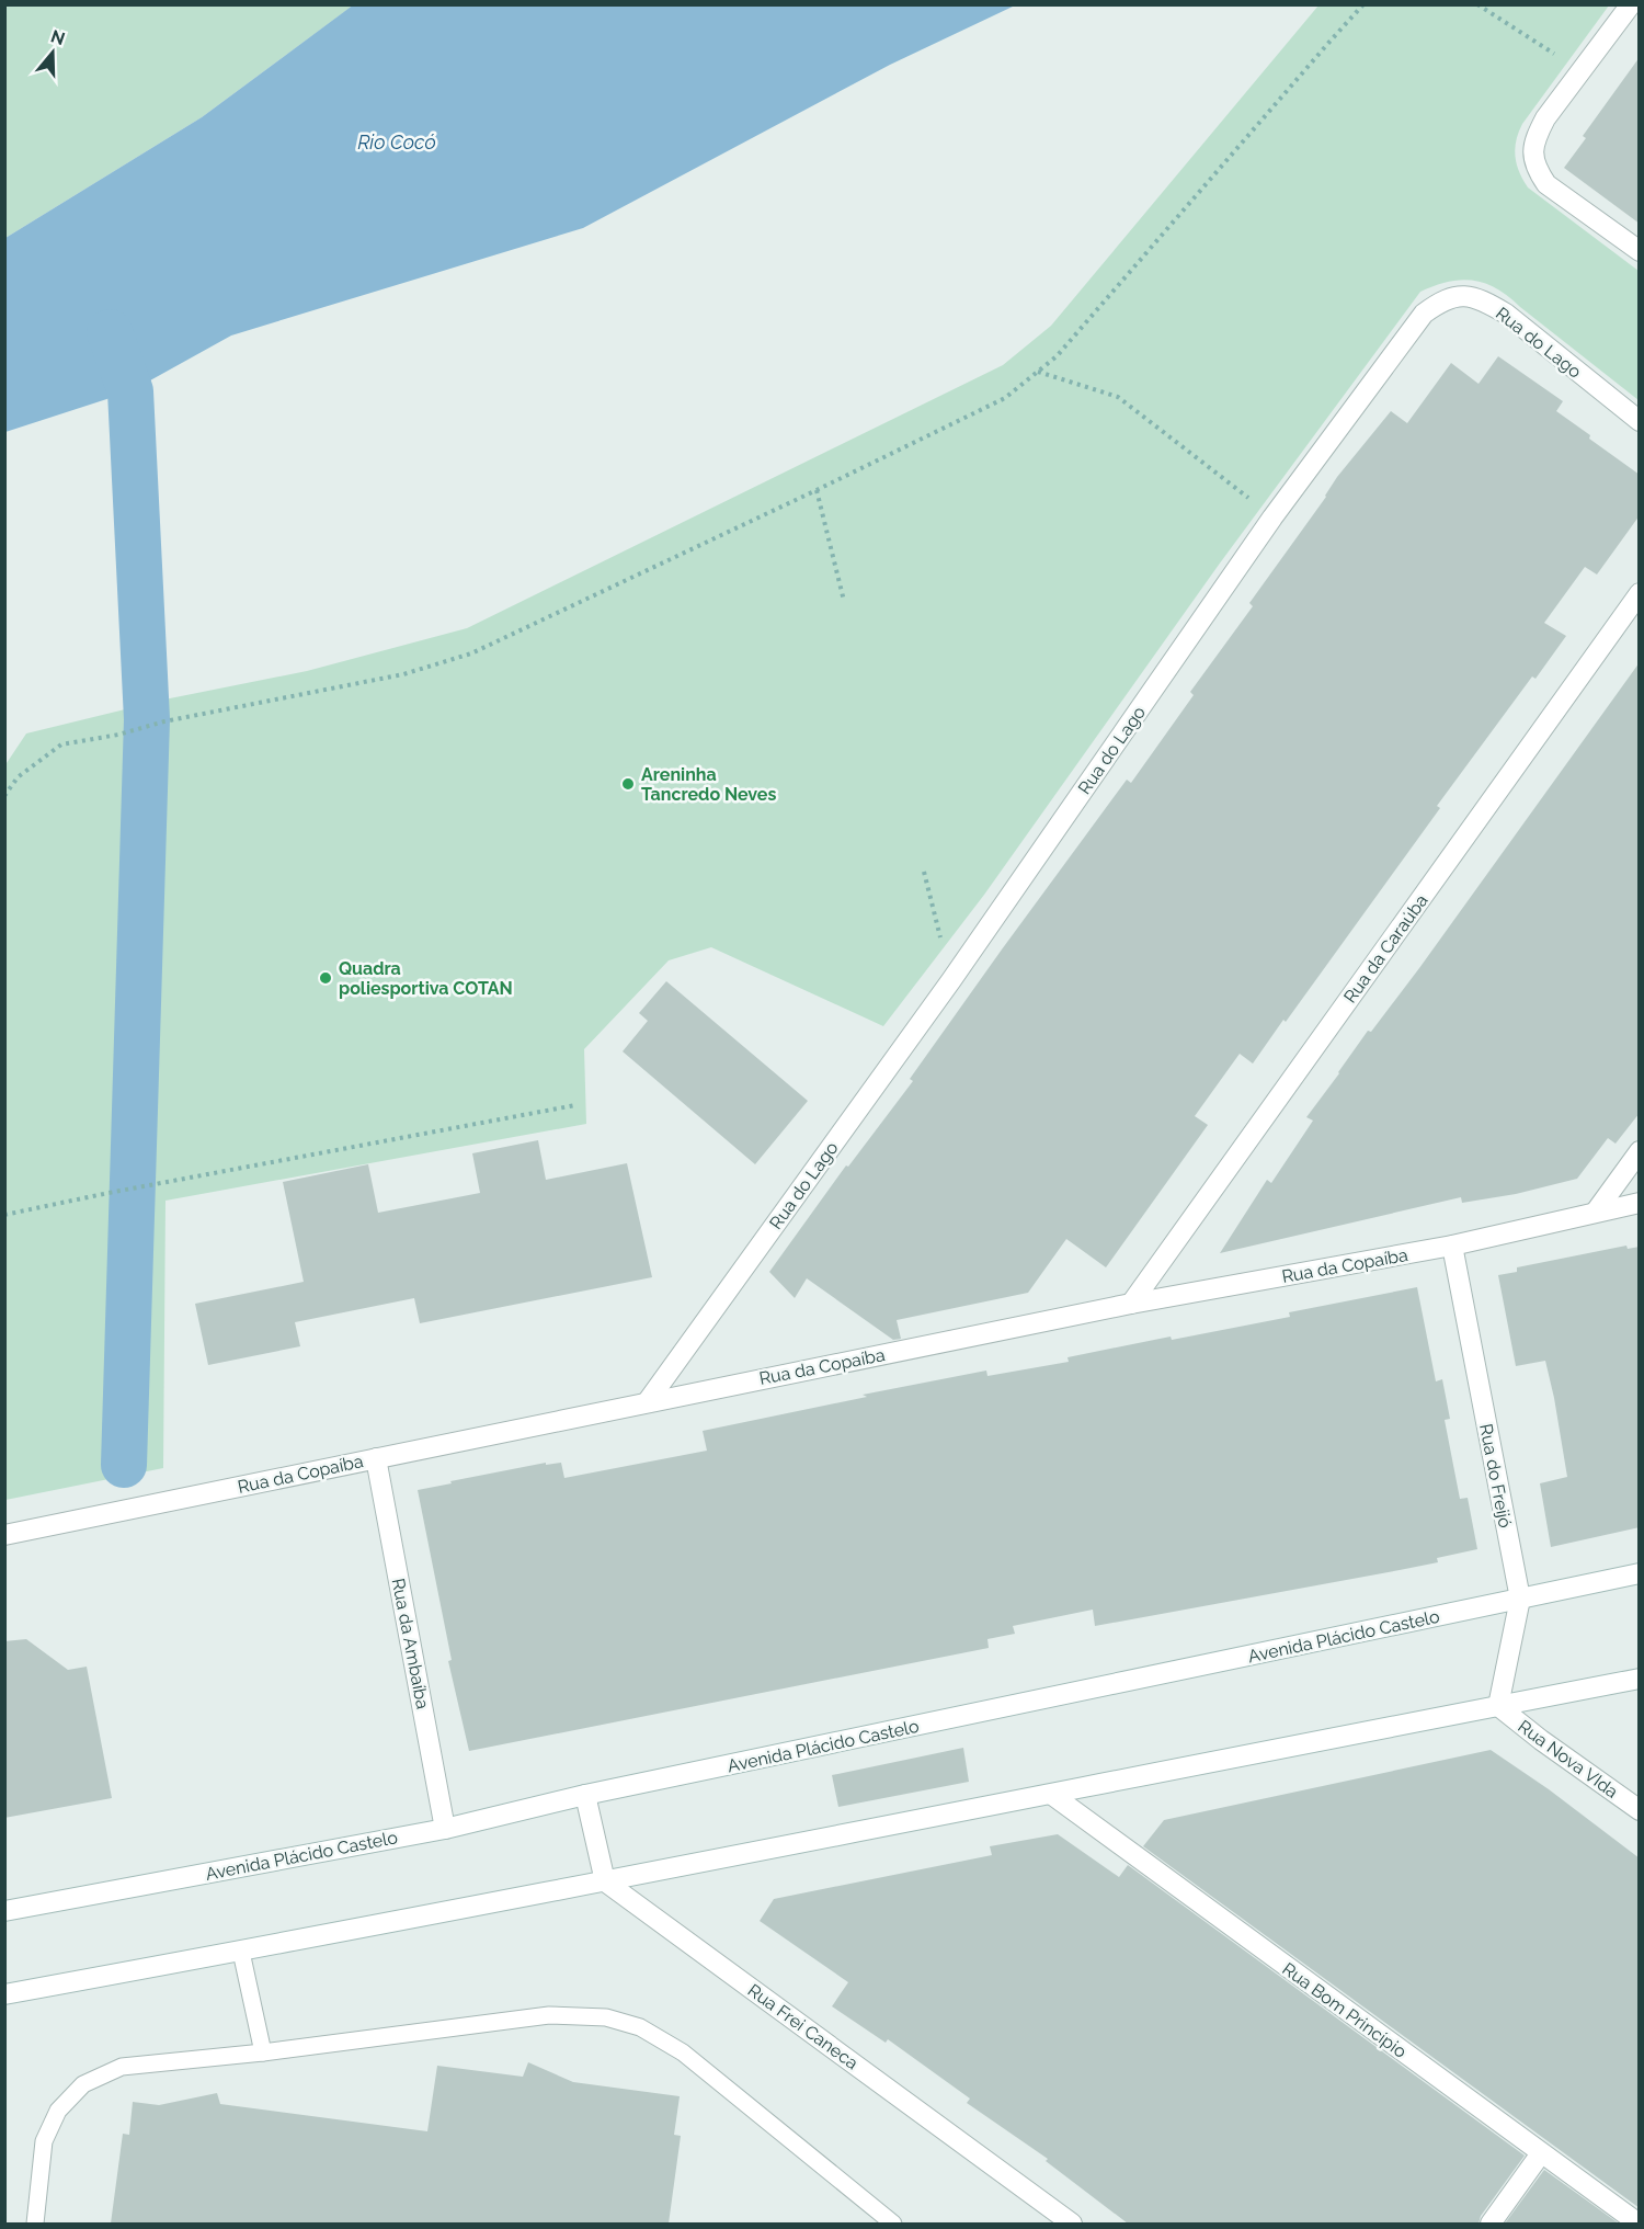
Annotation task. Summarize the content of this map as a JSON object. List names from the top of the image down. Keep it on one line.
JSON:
{"streets":{"street":["Rua do Lago","Rua da Caraúba","Rua da Copaíba","Rua do Freijó","Avenida Plácido Castelo","Rua da Ambaíba","Rua Nova VIda","Rua Bom Princípio","Rua Frei Caneca"]},"crossings":[["Rua do Lago","Rua da Copaíba"],["Rua da Caraúba","Rua da Copaíba"],["Rua da Copaíba","Rua do Freijó"],["Rua da Copaíba","Rua da Ambaíba"],["Rua do Freijó","Avenida Plácido Castelo"],["Rua do Freijó","Rua Nova VIda"],["Avenida Plácido Castelo","Rua da Ambaíba"]],"water":["Rio Cocó"],"places":["Areninha Tancredo Neves","Quadra poliesportiva COTAN"],"north":"top"}
